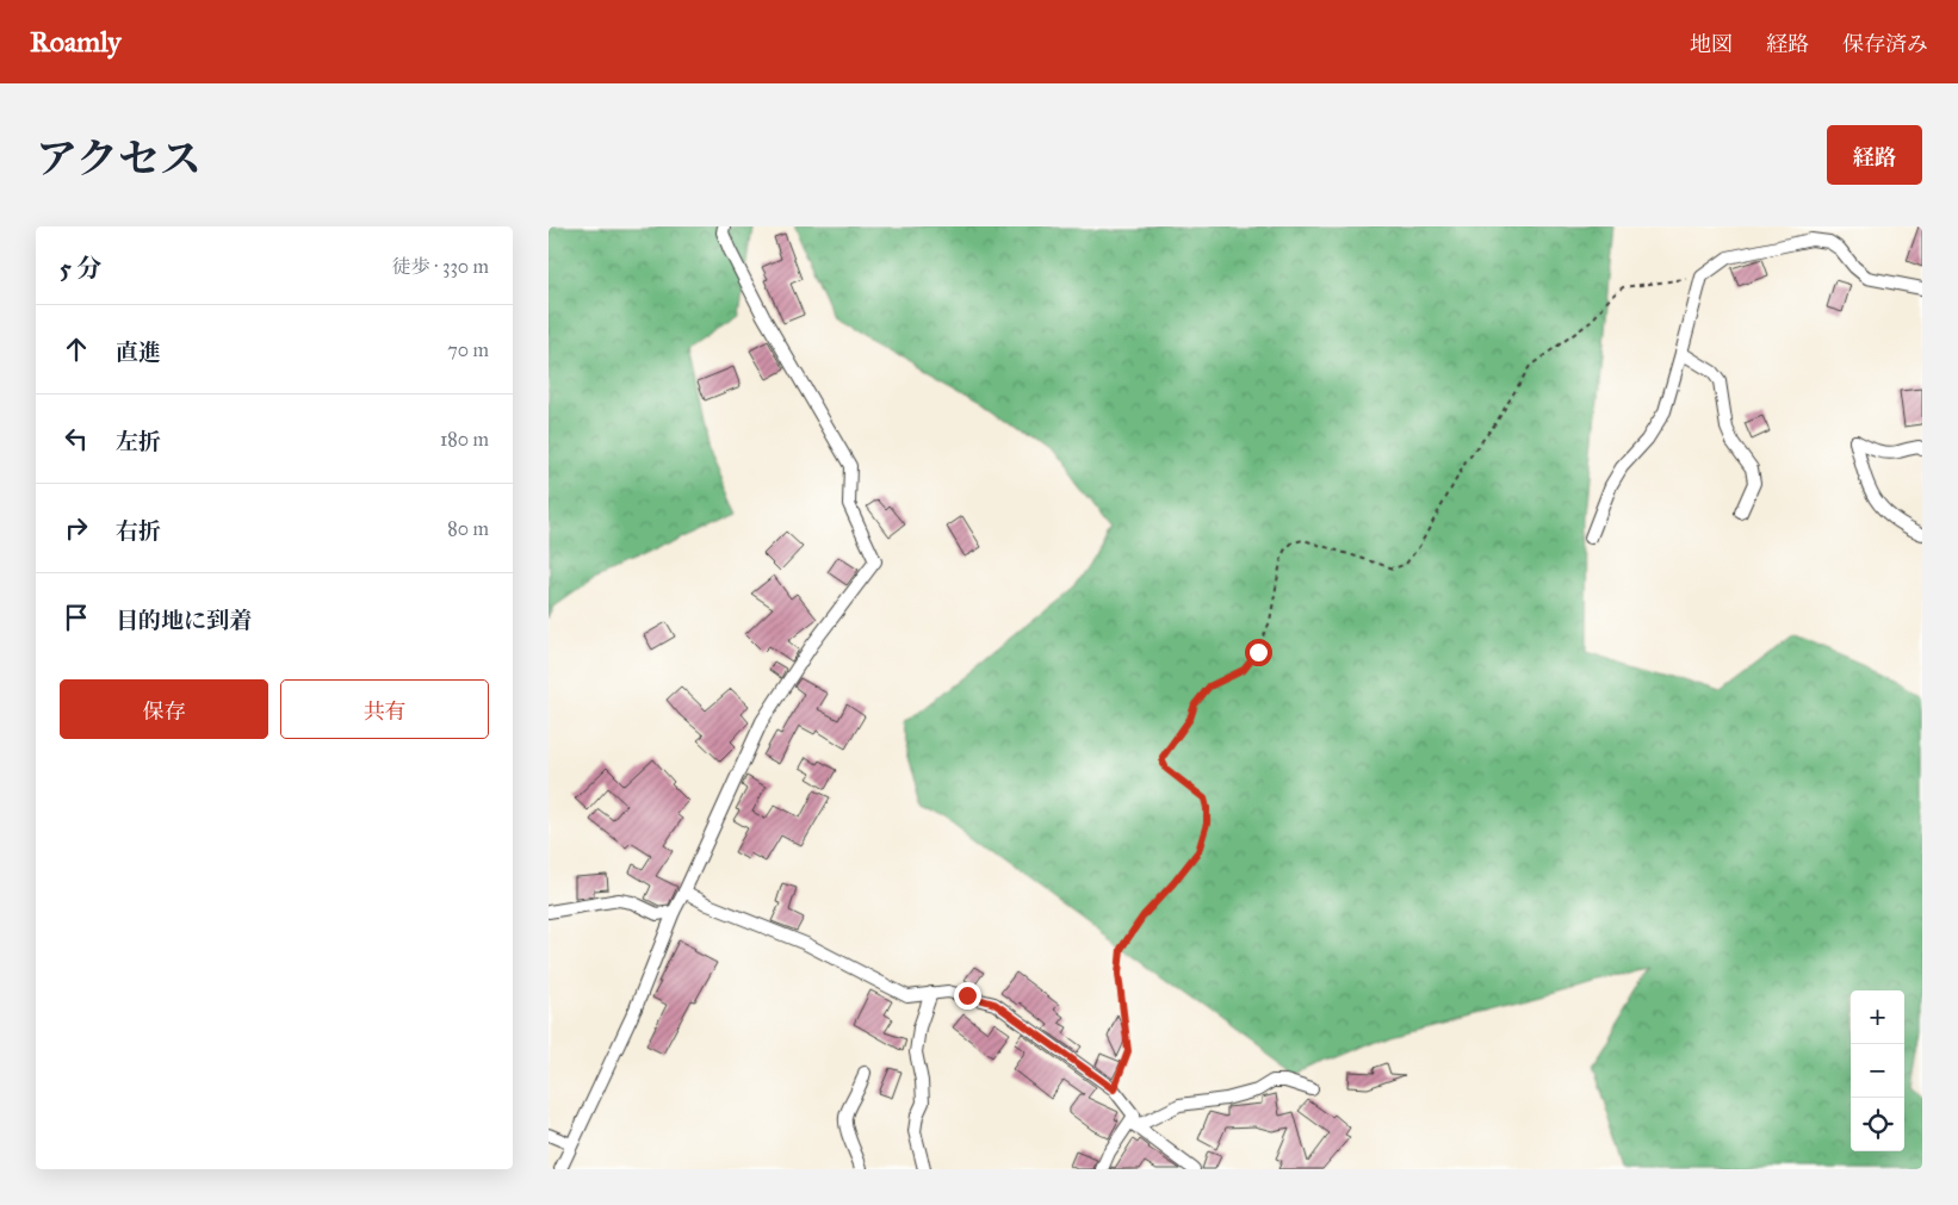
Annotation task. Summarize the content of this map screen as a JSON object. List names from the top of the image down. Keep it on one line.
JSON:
{"page":{"header":"Roamly","nav":["地図","経路","保存済み"],"title":"アクセス","buttons":["経路",["保存","共有"]],"heading":["5 分","徒歩 · 330 m"],"list":[["直進","70 m"],["左折","180 m"],["右折","80 m"],"目的地に到着"],"map_buttons":["+","−"]}}
